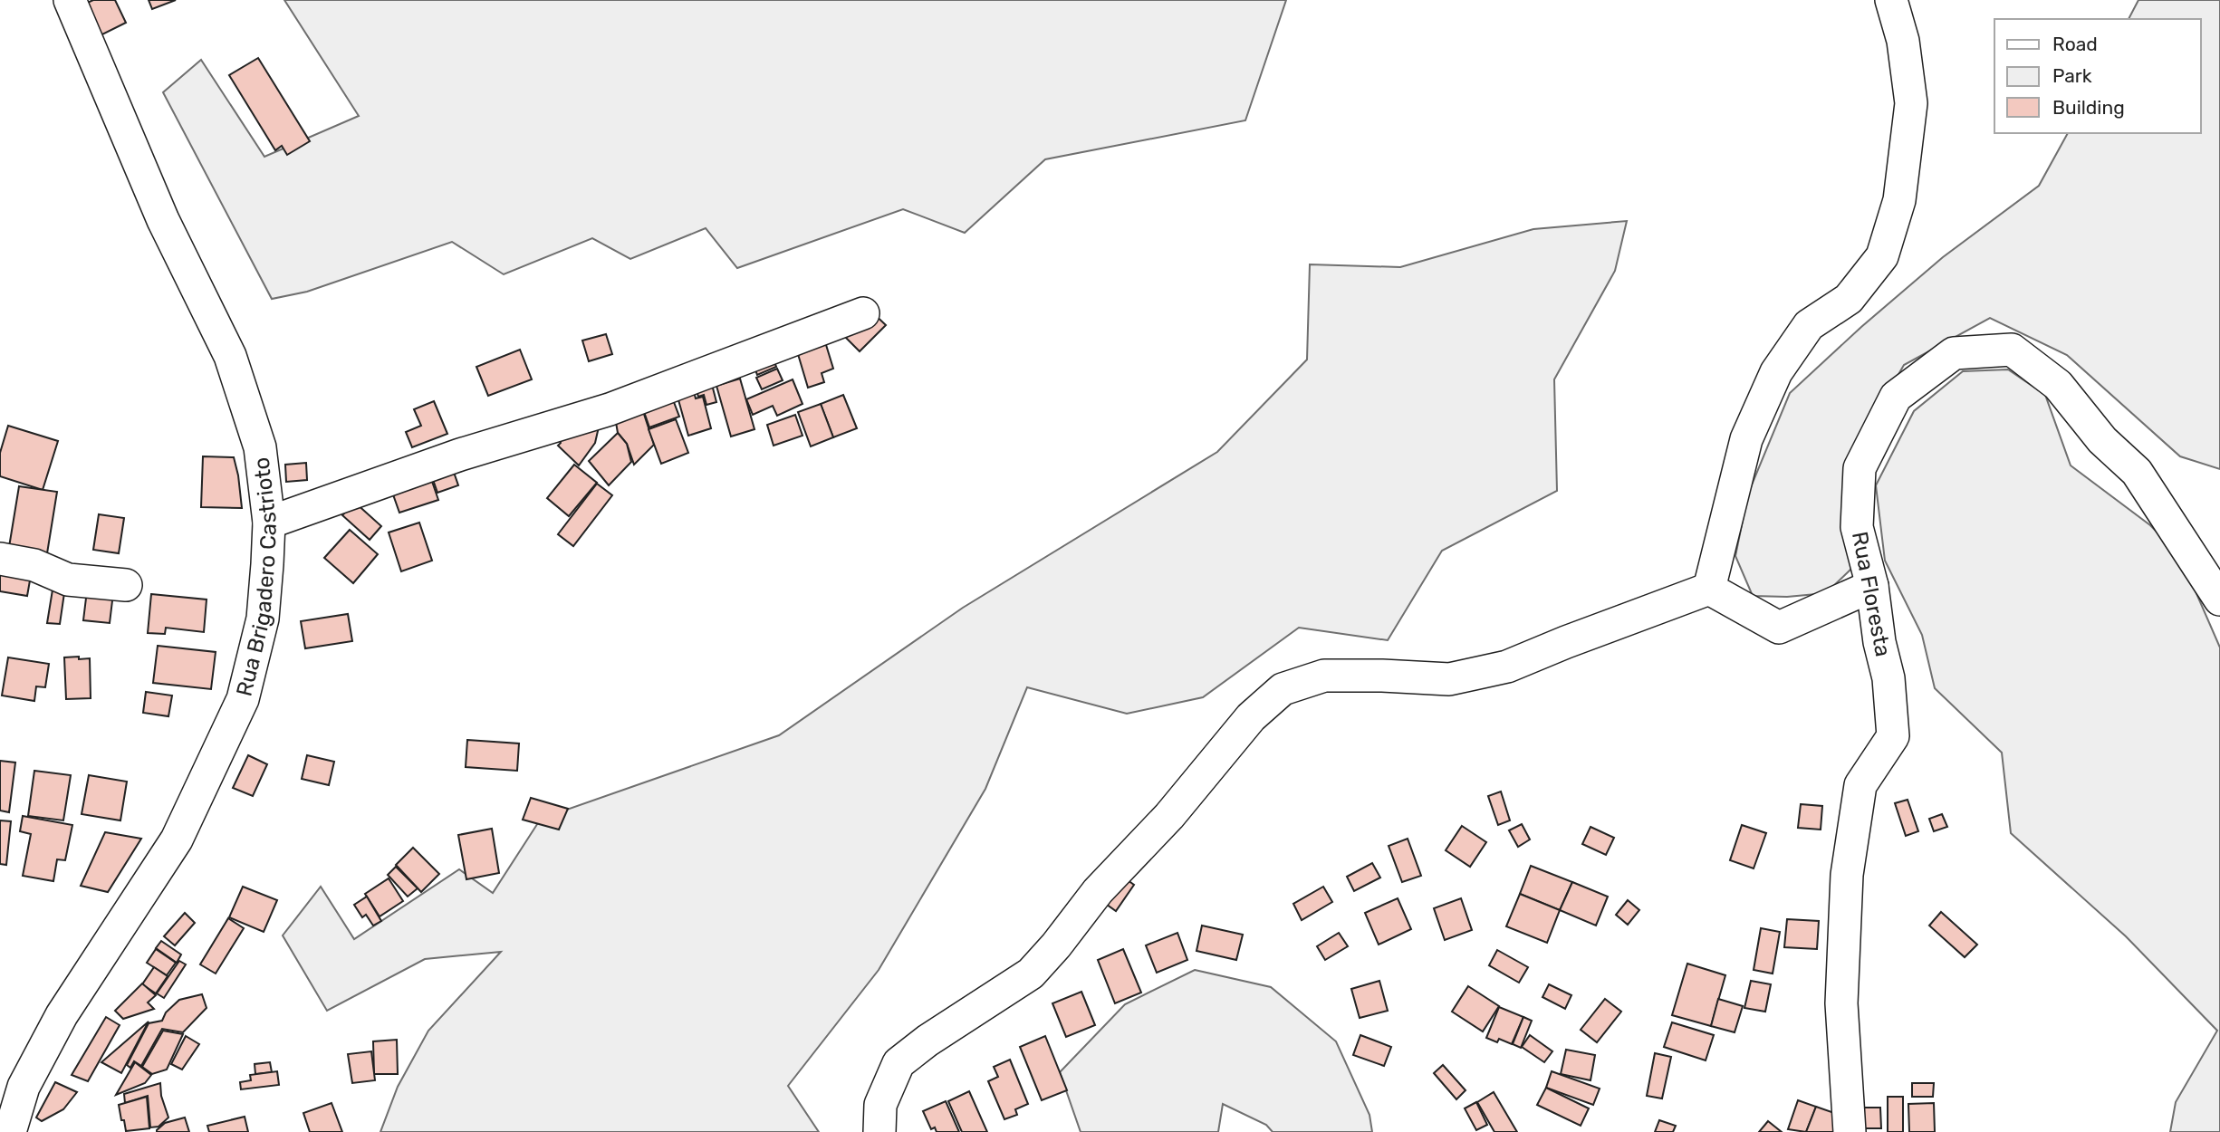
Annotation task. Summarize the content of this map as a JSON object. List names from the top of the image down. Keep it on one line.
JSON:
{"streets":{"street":["Rua Brigadero Castrioto","Rua Floresta"]},"legend":["Road","Park","Building"]}
